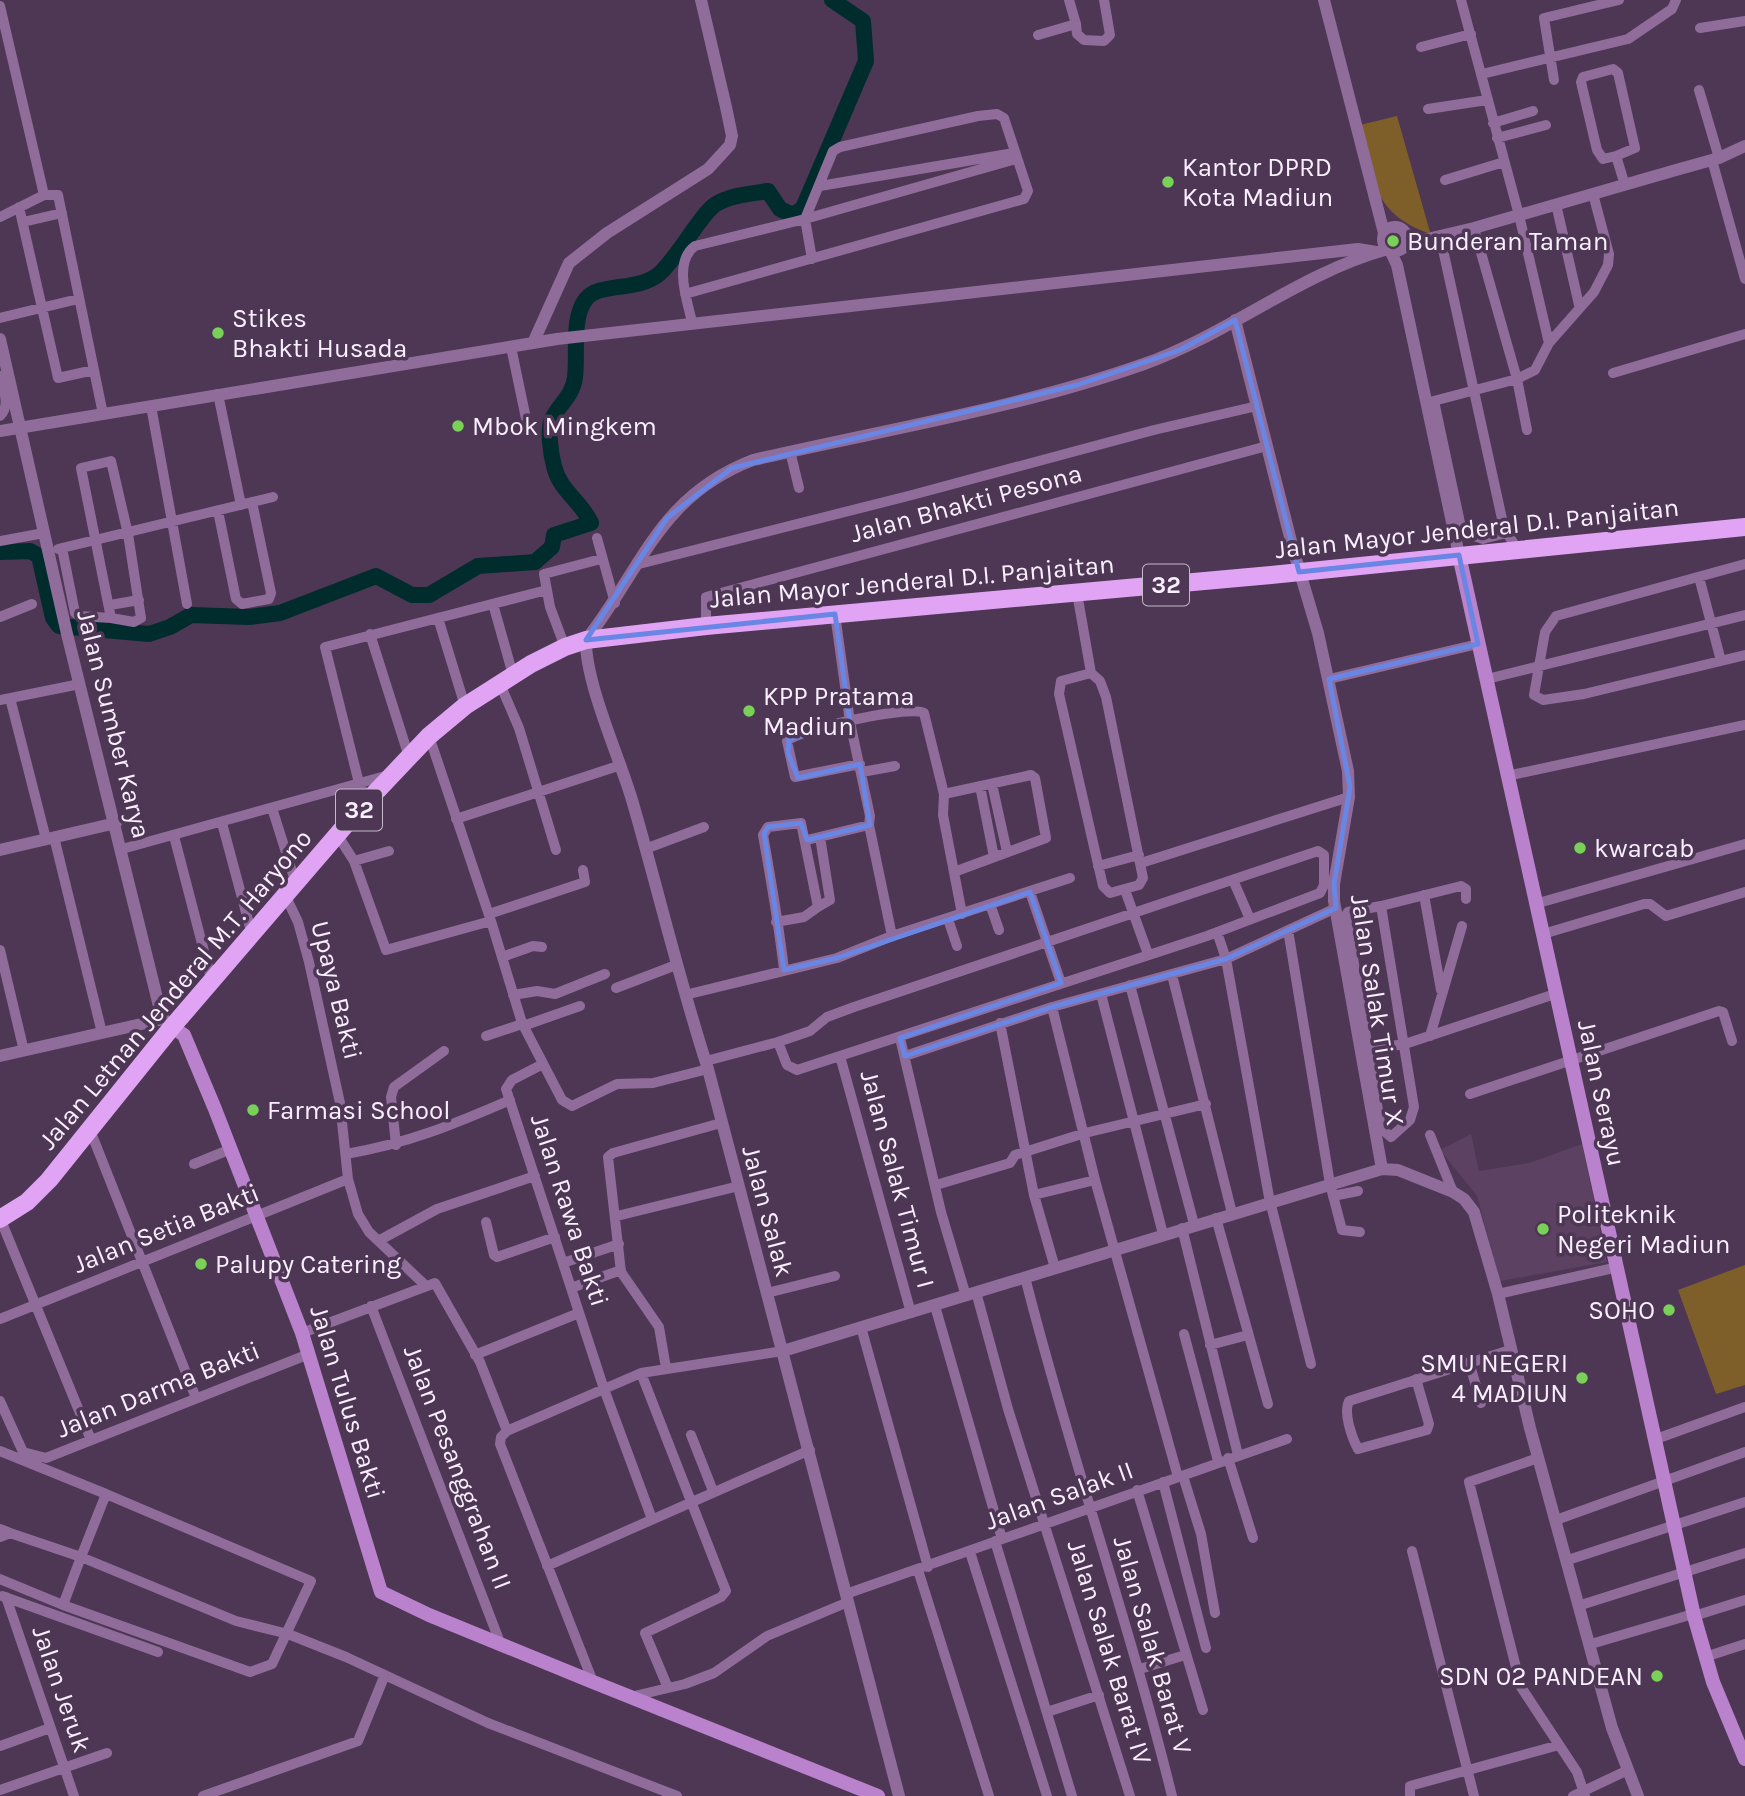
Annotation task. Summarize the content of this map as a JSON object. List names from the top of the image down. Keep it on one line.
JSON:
{"streets":{"highway":["Jalan Mayor Jenderal D.I. Panjaitan","32","Jalan Letnan Jenderal M.T. Haryono"],"main road":["Jalan Serayu","Jalan Tulus Bakti"],"street":["Jalan Bhakti Pesona","Jalan Sumber Karya","Upaya Bakti","Jalan Salak Timur X","Jalan Salak Timur I","Jalan Rawa Bakti","Jalan Salak","Jalan Setia Bakti","Jalan Darma Bakti","Jalan Pesanggrahan II","Jalan Salak II","Jalan Salak Barat V","Jalan Salak Barat IV","Jalan Jeruk"]},"crossings":[["Jalan Bhakti Pesona","Jalan Mayor Jenderal D.I. Panjaitan"],["Jalan Bhakti Pesona","Jalan Salak Timur X"],["Jalan Mayor Jenderal D.I. Panjaitan","Jalan Letnan Jenderal M.T. Haryono"],["Jalan Mayor Jenderal D.I. Panjaitan","Jalan Salak Timur X"],["Jalan Mayor Jenderal D.I. Panjaitan","Jalan Serayu"],["Jalan Mayor Jenderal D.I. Panjaitan","Jalan Salak"],["Jalan Sumber Karya","Jalan Letnan Jenderal M.T. Haryono"],["Jalan Sumber Karya","Jalan Tulus Bakti"],["Jalan Letnan Jenderal M.T. Haryono","Upaya Bakti"],["Jalan Letnan Jenderal M.T. Haryono","Jalan Salak"],["Jalan Letnan Jenderal M.T. Haryono","Jalan Tulus Bakti"],["Upaya Bakti","Jalan Setia Bakti"],["Jalan Salak","Jalan Salak II"],["Jalan Setia Bakti","Jalan Tulus Bakti"],["Jalan Darma Bakti","Jalan Tulus Bakti"],["Jalan Tulus Bakti","Jalan Pesanggrahan II"],["Jalan Salak II","Jalan Salak Barat V"],["Jalan Salak II","Jalan Salak Barat IV"]],"places":["Kantor DPRD Kota Madiun","Bunderan Taman","Stikes Bhakti Husada","Mbok Mingkem","KPP Pratama Madiun","kwarcab","Farmasi School","Politeknik Negeri Madiun","Palupy Catering","SOHO","SMU NEGERI 4 MADIUN","SDN 02 PANDEAN"]}
